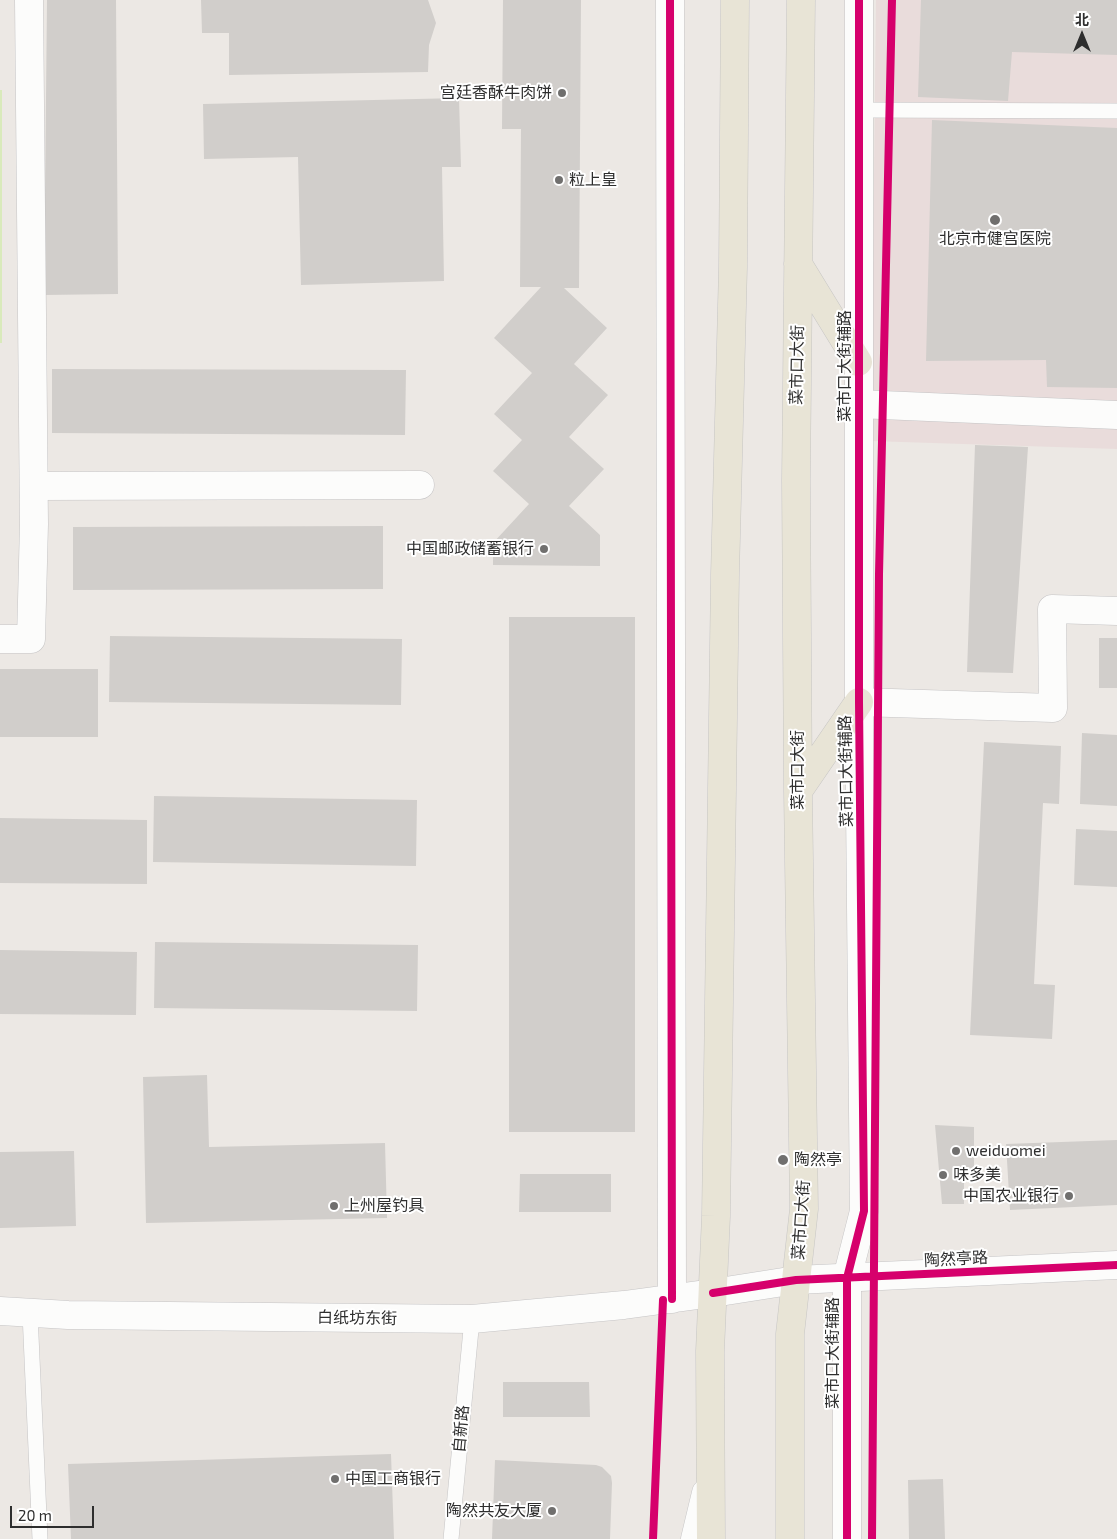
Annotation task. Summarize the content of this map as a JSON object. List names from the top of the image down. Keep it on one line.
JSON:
{"streets":{"main road":["菜市口大街"],"street":["菜市口大街辅路","陶然亭路","白纸坊东街"],"lane":["自新路"]},"crossings":[["菜市口大街","陶然亭路"],["菜市口大街辅路","陶然亭路"],["陶然亭路","白纸坊东街"],["白纸坊东街","自新路"]],"places":["宫廷香酥牛肉饼","粒上皇","北京市健宫医院","中国邮政储蓄银行","weiduomei","陶然亭","味多美","中国农业银行","上州屋钓具","中国工商银行","陶然共友大厦"],"scale_bar":"20 m","north":"top"}
